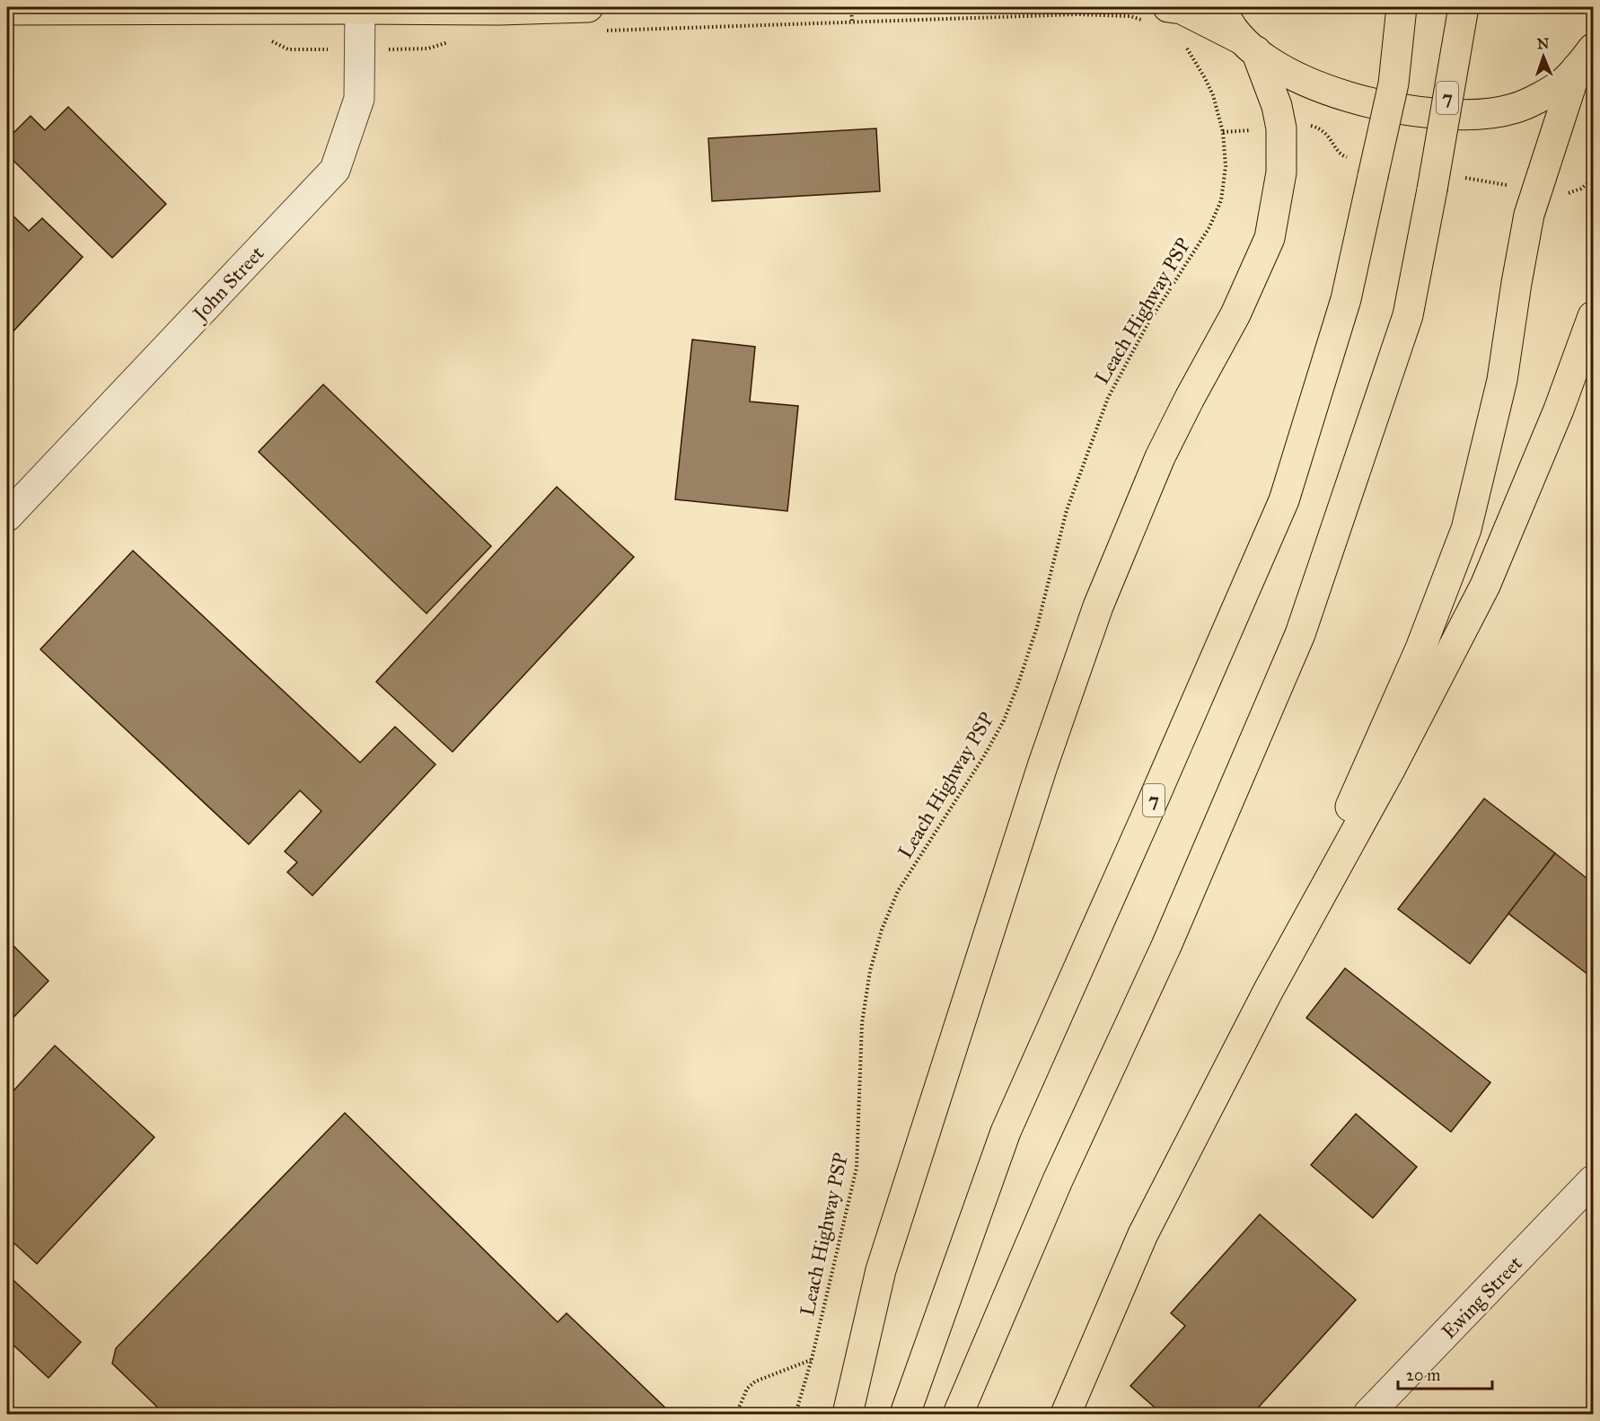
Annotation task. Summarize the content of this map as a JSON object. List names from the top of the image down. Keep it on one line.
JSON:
{"streets":{"main road":["7"],"street":["John Street","Ewing Street"],"path":["Leach Highway PSP"]},"scale_bar":"20 m","north":"top"}
